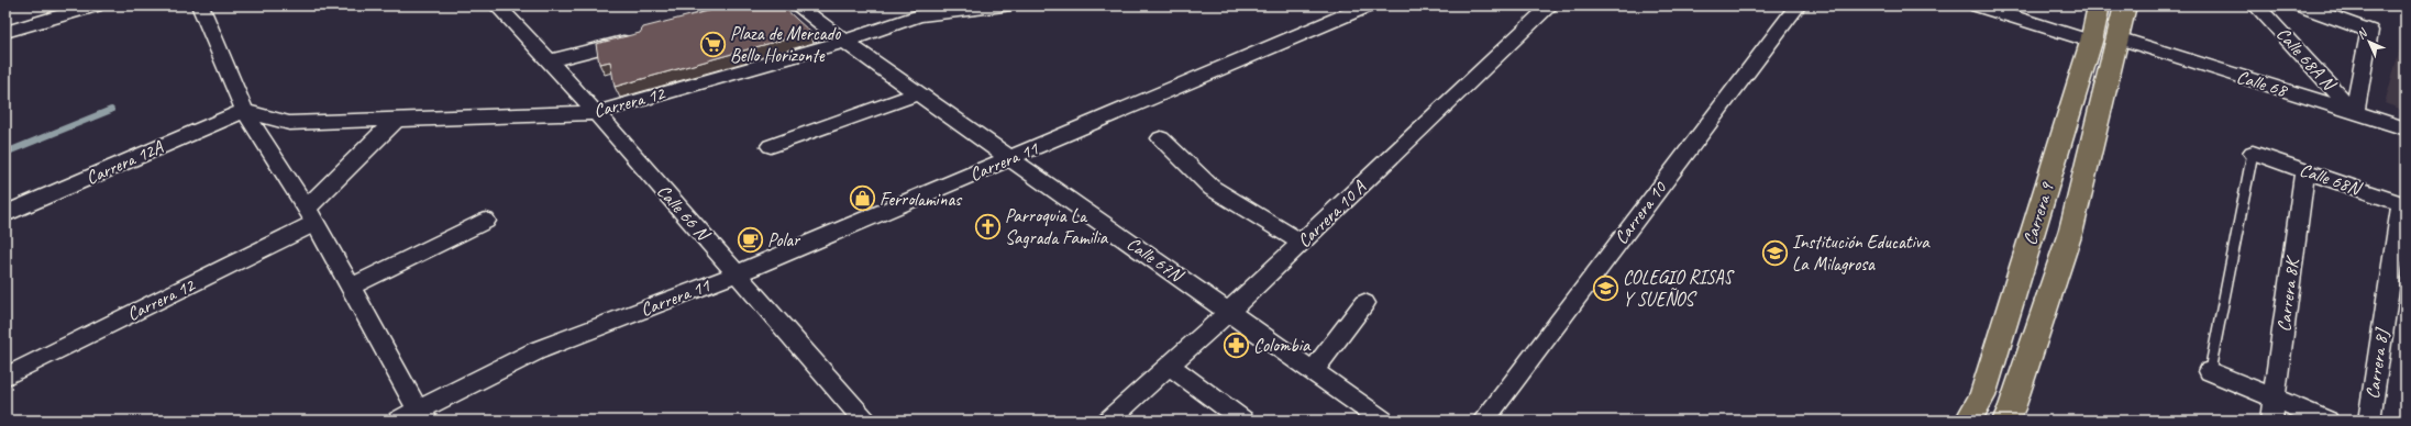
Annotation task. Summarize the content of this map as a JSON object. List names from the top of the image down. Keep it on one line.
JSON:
{"streets":{"main road":["Carrera 9"],"street":["Calle 68A N","Calle 68","Carrera 12","Carrera 11","Carrera 12A","Calle 68N","Calle 66 N","Carrera 10","Carrera 10 A","Calle 67N","Carrera 8K","Carrera 8J"]},"crossings":[["Calle 68A N","Calle 68"],["Calle 68","Carrera 9"],["Carrera 12","Carrera 12A"],["Carrera 12","Calle 66 N"],["Carrera 12","Calle 67N"],["Carrera 11","Calle 66 N"],["Carrera 11","Calle 67N"],["Calle 68N","Carrera 8K"],["Calle 68N","Carrera 8J"],["Carrera 10 A","Calle 67N"]],"places":{"supermarket":["Plaza de Mercado Bello Horizonte"],"shop":["Ferrolaminas"],"church":["Parroquia La Sagrada Familia"],"cafe":["Polar"],"school or university":["Institución Educativa La Milagrosa","COLEGIO RISAS Y SUEÑOS"],"pharmacy":["Colombia"]},"north":"top left"}
